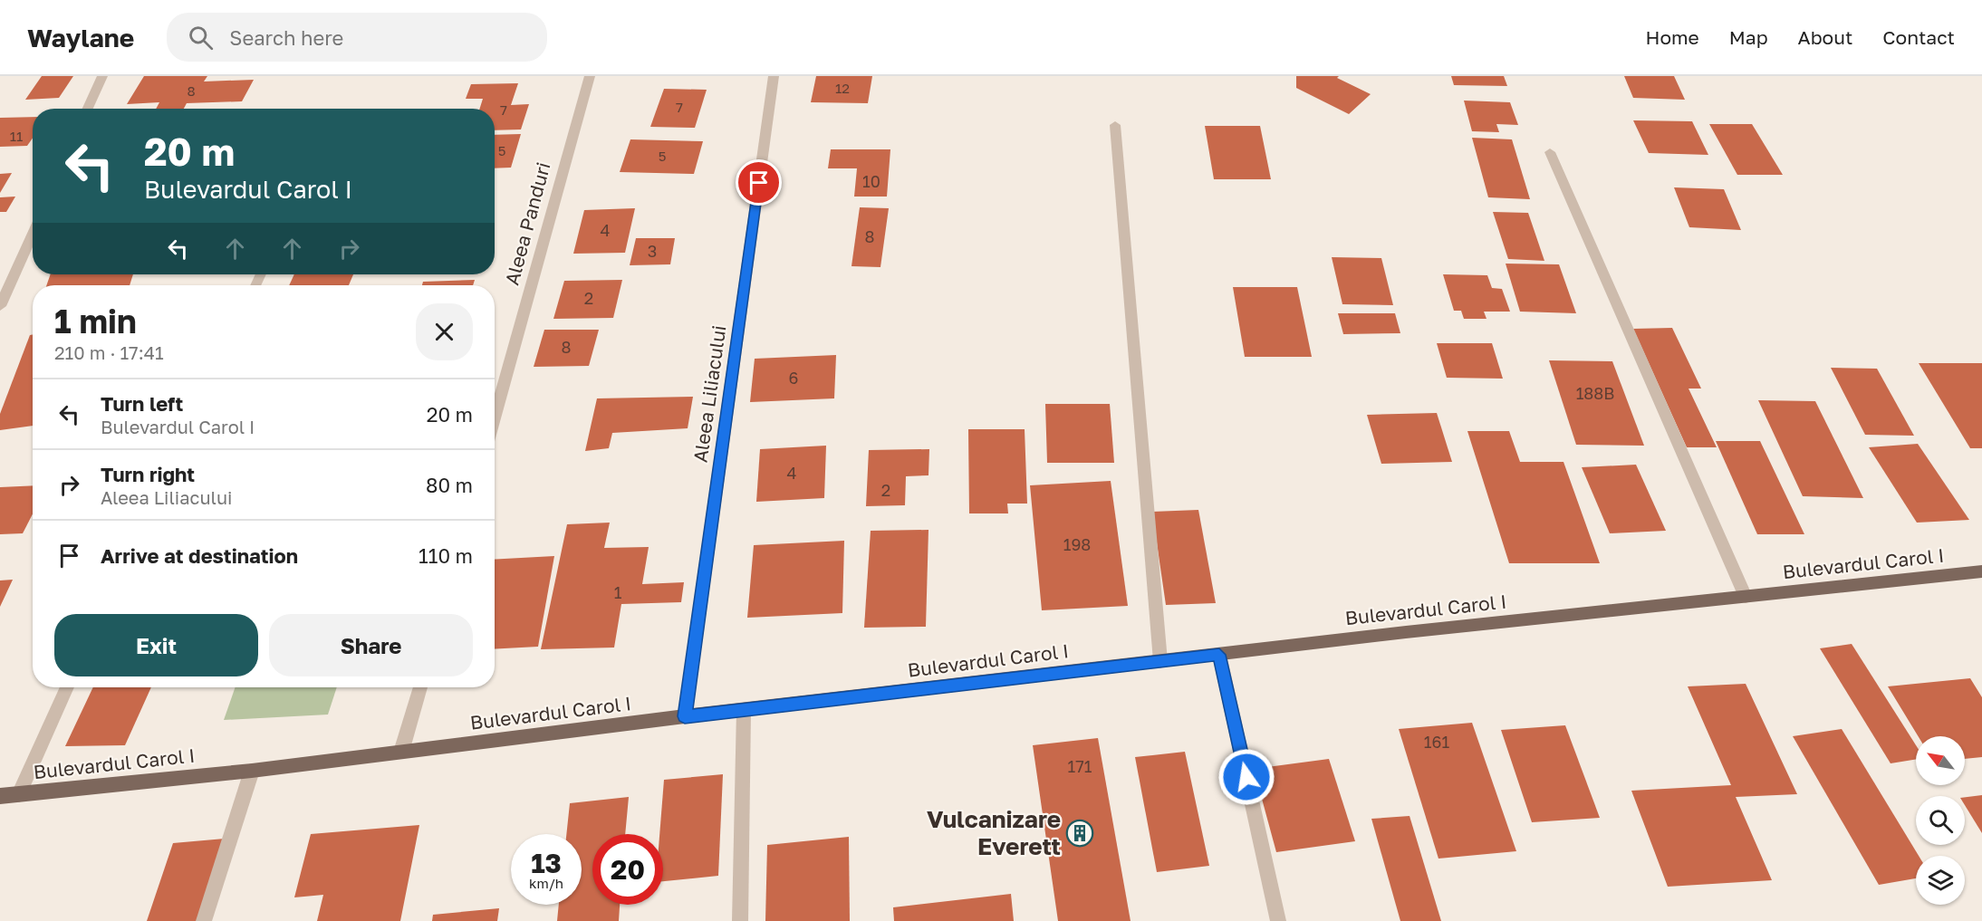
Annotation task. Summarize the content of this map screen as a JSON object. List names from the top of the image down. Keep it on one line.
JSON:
{"streets":{"main road":["Bulevardul Carol I"],"street":["Aleea Panduri","Aleea Liliacului"]},"crossings":[["Aleea Liliacului","Bulevardul Carol I"]],"places":{"building":["Vulcanizare Everett"]},"house_numbers":["12","8","7","7","11","5","5","10","4","8","3","2","8","6","188B","4","2","198","1","161","171"],"north":"top left","page":{"header":"Waylane","search":"Search here","nav":["Home","Map","About","Contact"],"turn":["20 m","Bulevardul Carol I"],"heading":["1 min","210 m · 17:41"],"list":[{"name":"Turn left","note":"Bulevardul Carol I","value":"20 m"},{"name":"Turn right","note":"Aleea Liliacului","value":"80 m"},{"name":"Arrive at destination","value":"110 m"}],"buttons":["Exit","Share"],"speed":"13 km/h","limit":"20"}}
